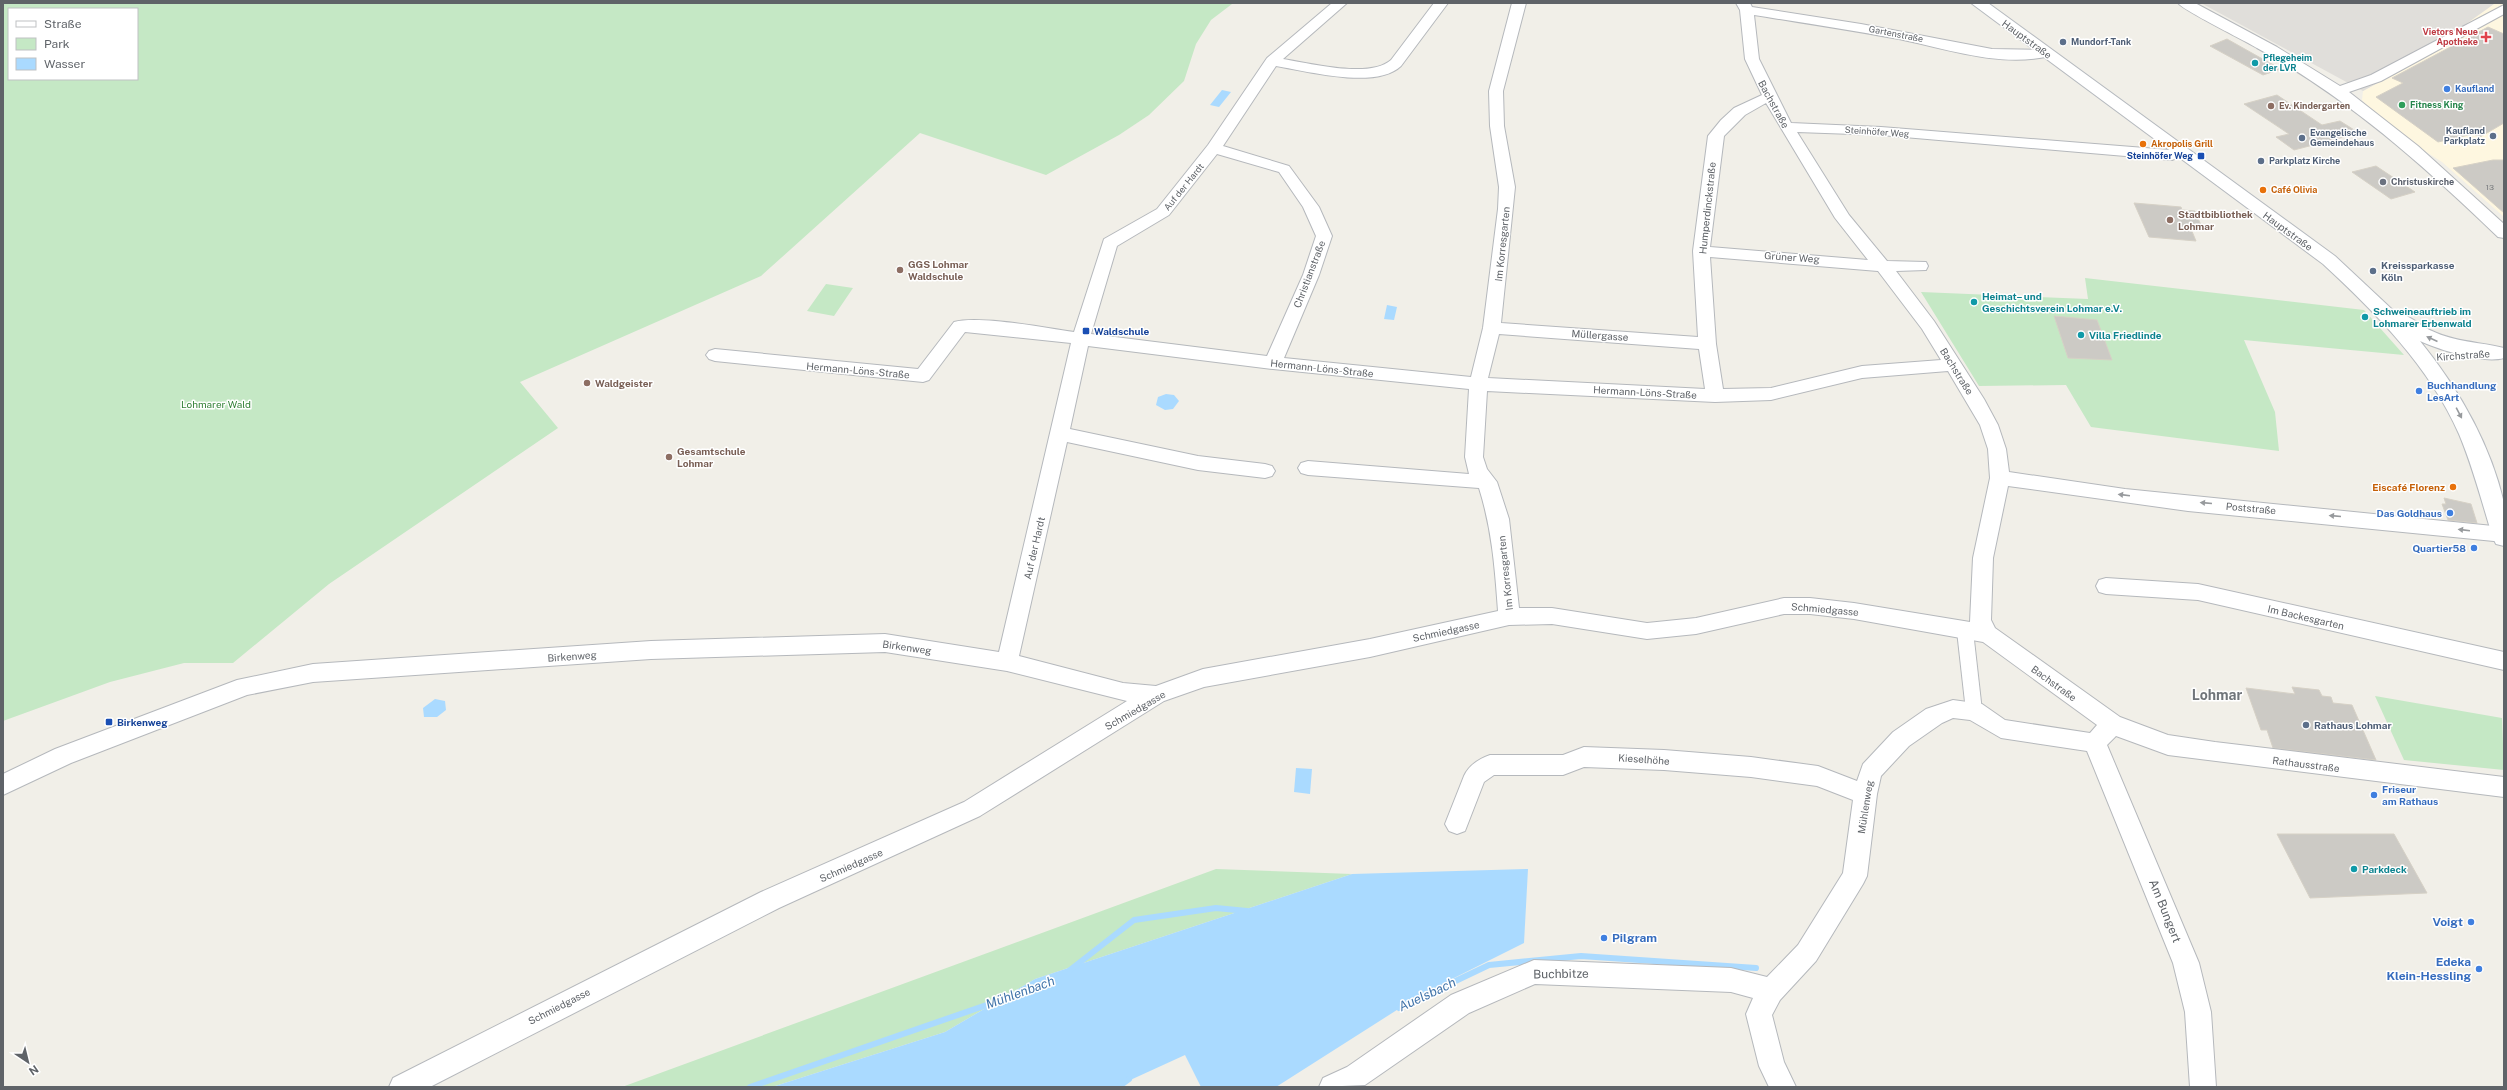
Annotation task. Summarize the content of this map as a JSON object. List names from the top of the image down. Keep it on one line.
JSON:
{"streets":{"main road":["Hauptstraße","Kirchstraße"],"street":["Gartenstraße","Bachstraße","Steinhöfer Weg","Auf der Hardt","Humperdinckstraße","Im Korresgarten","Grüner Weg","Christianstraße","Müllergasse","Hermann-Löns-Straße","Poststraße","Schmiedgasse","Im Backesgarten","Birkenweg","Kieselhöhe","Rathausstraße","Mühlenweg","Am Bungert","Buchbitze"]},"crossings":[["Gartenstraße","Hauptstraße"],["Gartenstraße","Bachstraße"],["Hauptstraße","Steinhöfer Weg"],["Hauptstraße","Kirchstraße"],["Hauptstraße","Poststraße"],["Bachstraße","Steinhöfer Weg"],["Bachstraße","Humperdinckstraße"],["Bachstraße","Grüner Weg"],["Bachstraße","Hermann-Löns-Straße"],["Bachstraße","Poststraße"],["Bachstraße","Schmiedgasse"],["Bachstraße","Rathausstraße"],["Auf der Hardt","Christianstraße"],["Auf der Hardt","Hermann-Löns-Straße"],["Auf der Hardt","Birkenweg"],["Humperdinckstraße","Grüner Weg"],["Humperdinckstraße","Müllergasse"],["Humperdinckstraße","Hermann-Löns-Straße"],["Im Korresgarten","Müllergasse"],["Im Korresgarten","Hermann-Löns-Straße"],["Im Korresgarten","Schmiedgasse"],["Christianstraße","Hermann-Löns-Straße"],["Schmiedgasse","Birkenweg"],["Kieselhöhe","Mühlenweg"],["Mühlenweg","Am Bungert"],["Mühlenweg","Buchbitze"]],"one_way":["Poststraße"],"districts":["Lohmar"],"water":["Mühlenbach","Auelsbach"],"parks":["Lohmarer Wald"],"places":{"health":["Vietors Neue Apotheke"],"other":["Mundorf-Tank","Pflegeheim der LVR","Kaufland","Fitness King","Ev. Kindergarten","Kaufland Parkplatz","Evangelische Gemeindehaus","Akropolis Grill","Parkplatz Kirche","Christuskirche","Café Olivia","Stadtbibliothek Lohmar","GGS Lohmar Waldschule","Kreissparkasse Köln","Heimat– und Geschichtsverein Lohmar e.V.","Schweineauftrieb im Lohmarer Erbenwald","Villa Friedlinde","Waldgeister","Buchhandlung LesArt","Gesamtschule Lohmar","Eiscafé Florenz","Das Goldhaus","Quartier58","Rathaus Lohmar","Friseur am Rathaus","Parkdeck","Voigt","Pilgram","Edeka Klein-Hessling"],"transit":["Steinhöfer Weg","Waldschule","Birkenweg"]},"house_numbers":["13"],"legend":["Straße","Park","Wasser"],"north":"bottom right"}
